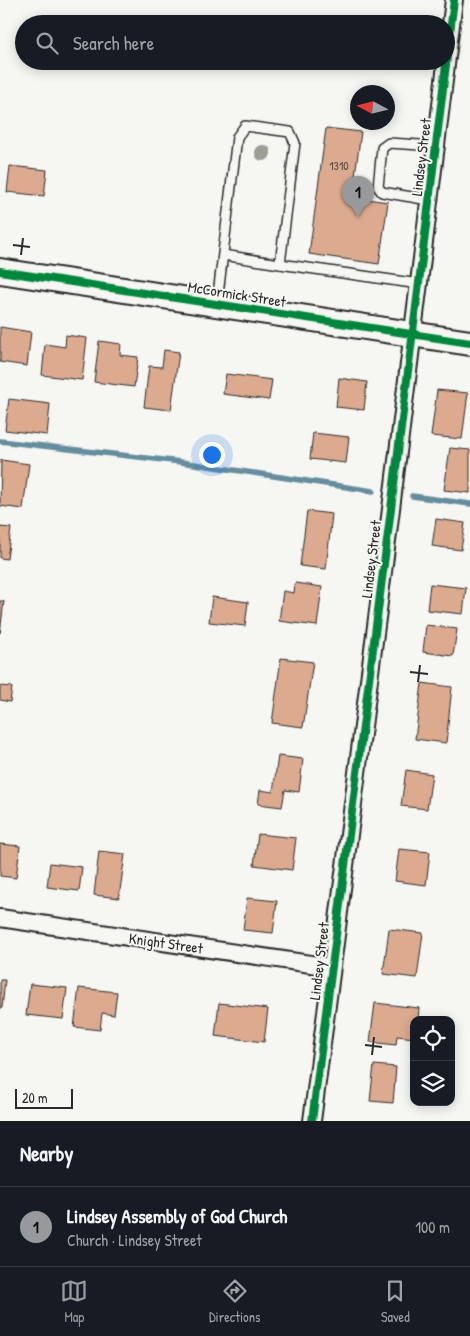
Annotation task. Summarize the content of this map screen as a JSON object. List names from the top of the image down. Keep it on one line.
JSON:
{"streets":{"street":["Lindsey Street","McCormick Street","Knight Street"]},"crossings":[["Lindsey Street","McCormick Street"],["Lindsey Street","Knight Street"]],"house_numbers":["1310"],"scale_bar":"20 m","north":"left","page":{"search":"Search here","pins":"1","scale":"20 m","heading":"Nearby","list":[{"mark":"1","name":"Lindsey Assembly of God Church","note":"Church · Lindsey Street","value":"100 m"}],"nav":["Map","Directions","Saved"]}}
